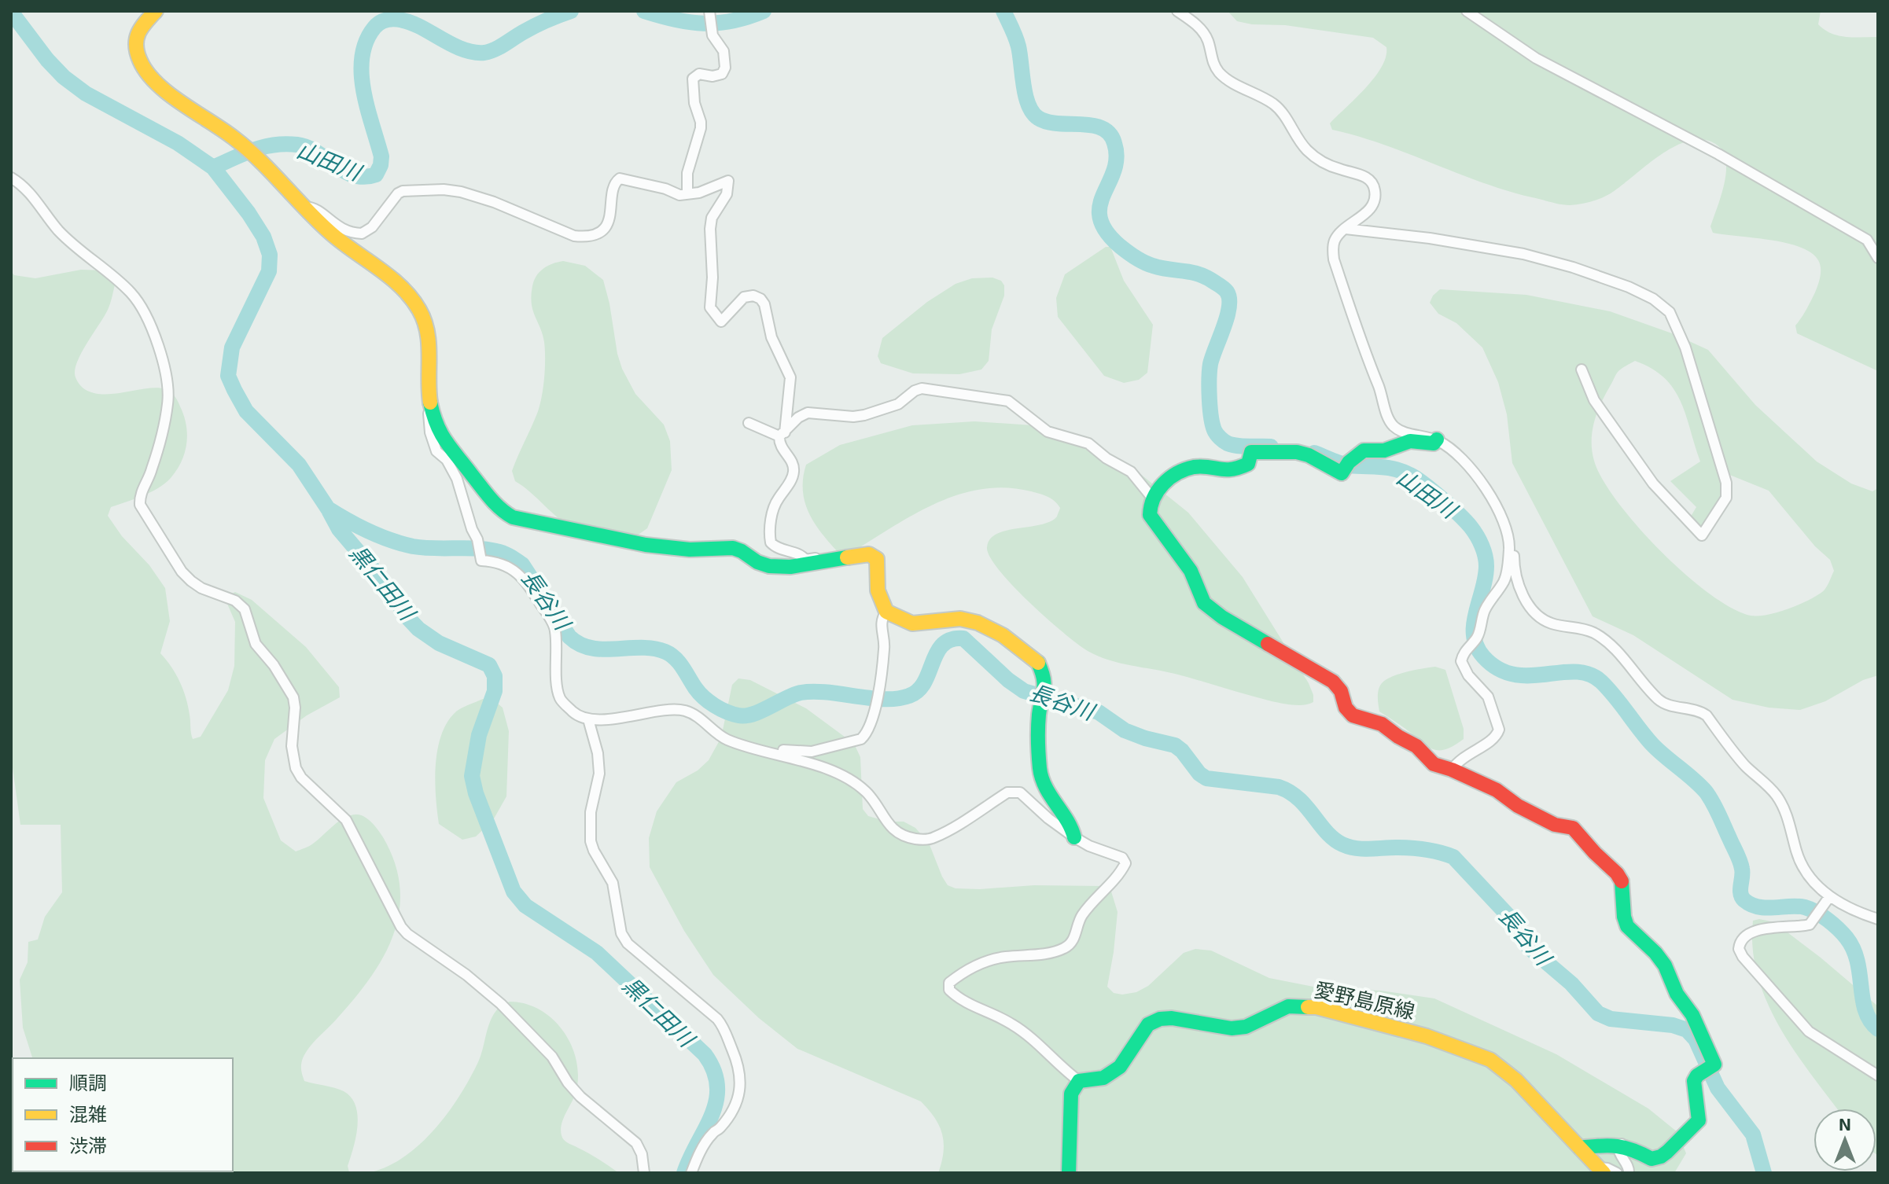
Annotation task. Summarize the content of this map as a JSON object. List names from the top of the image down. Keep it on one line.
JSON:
{"streets":{"street":["愛野島原線"]},"water":["山田川","黒仁田川","長谷川"],"legend":["順調","混雑","渋滞"],"north":"top"}
